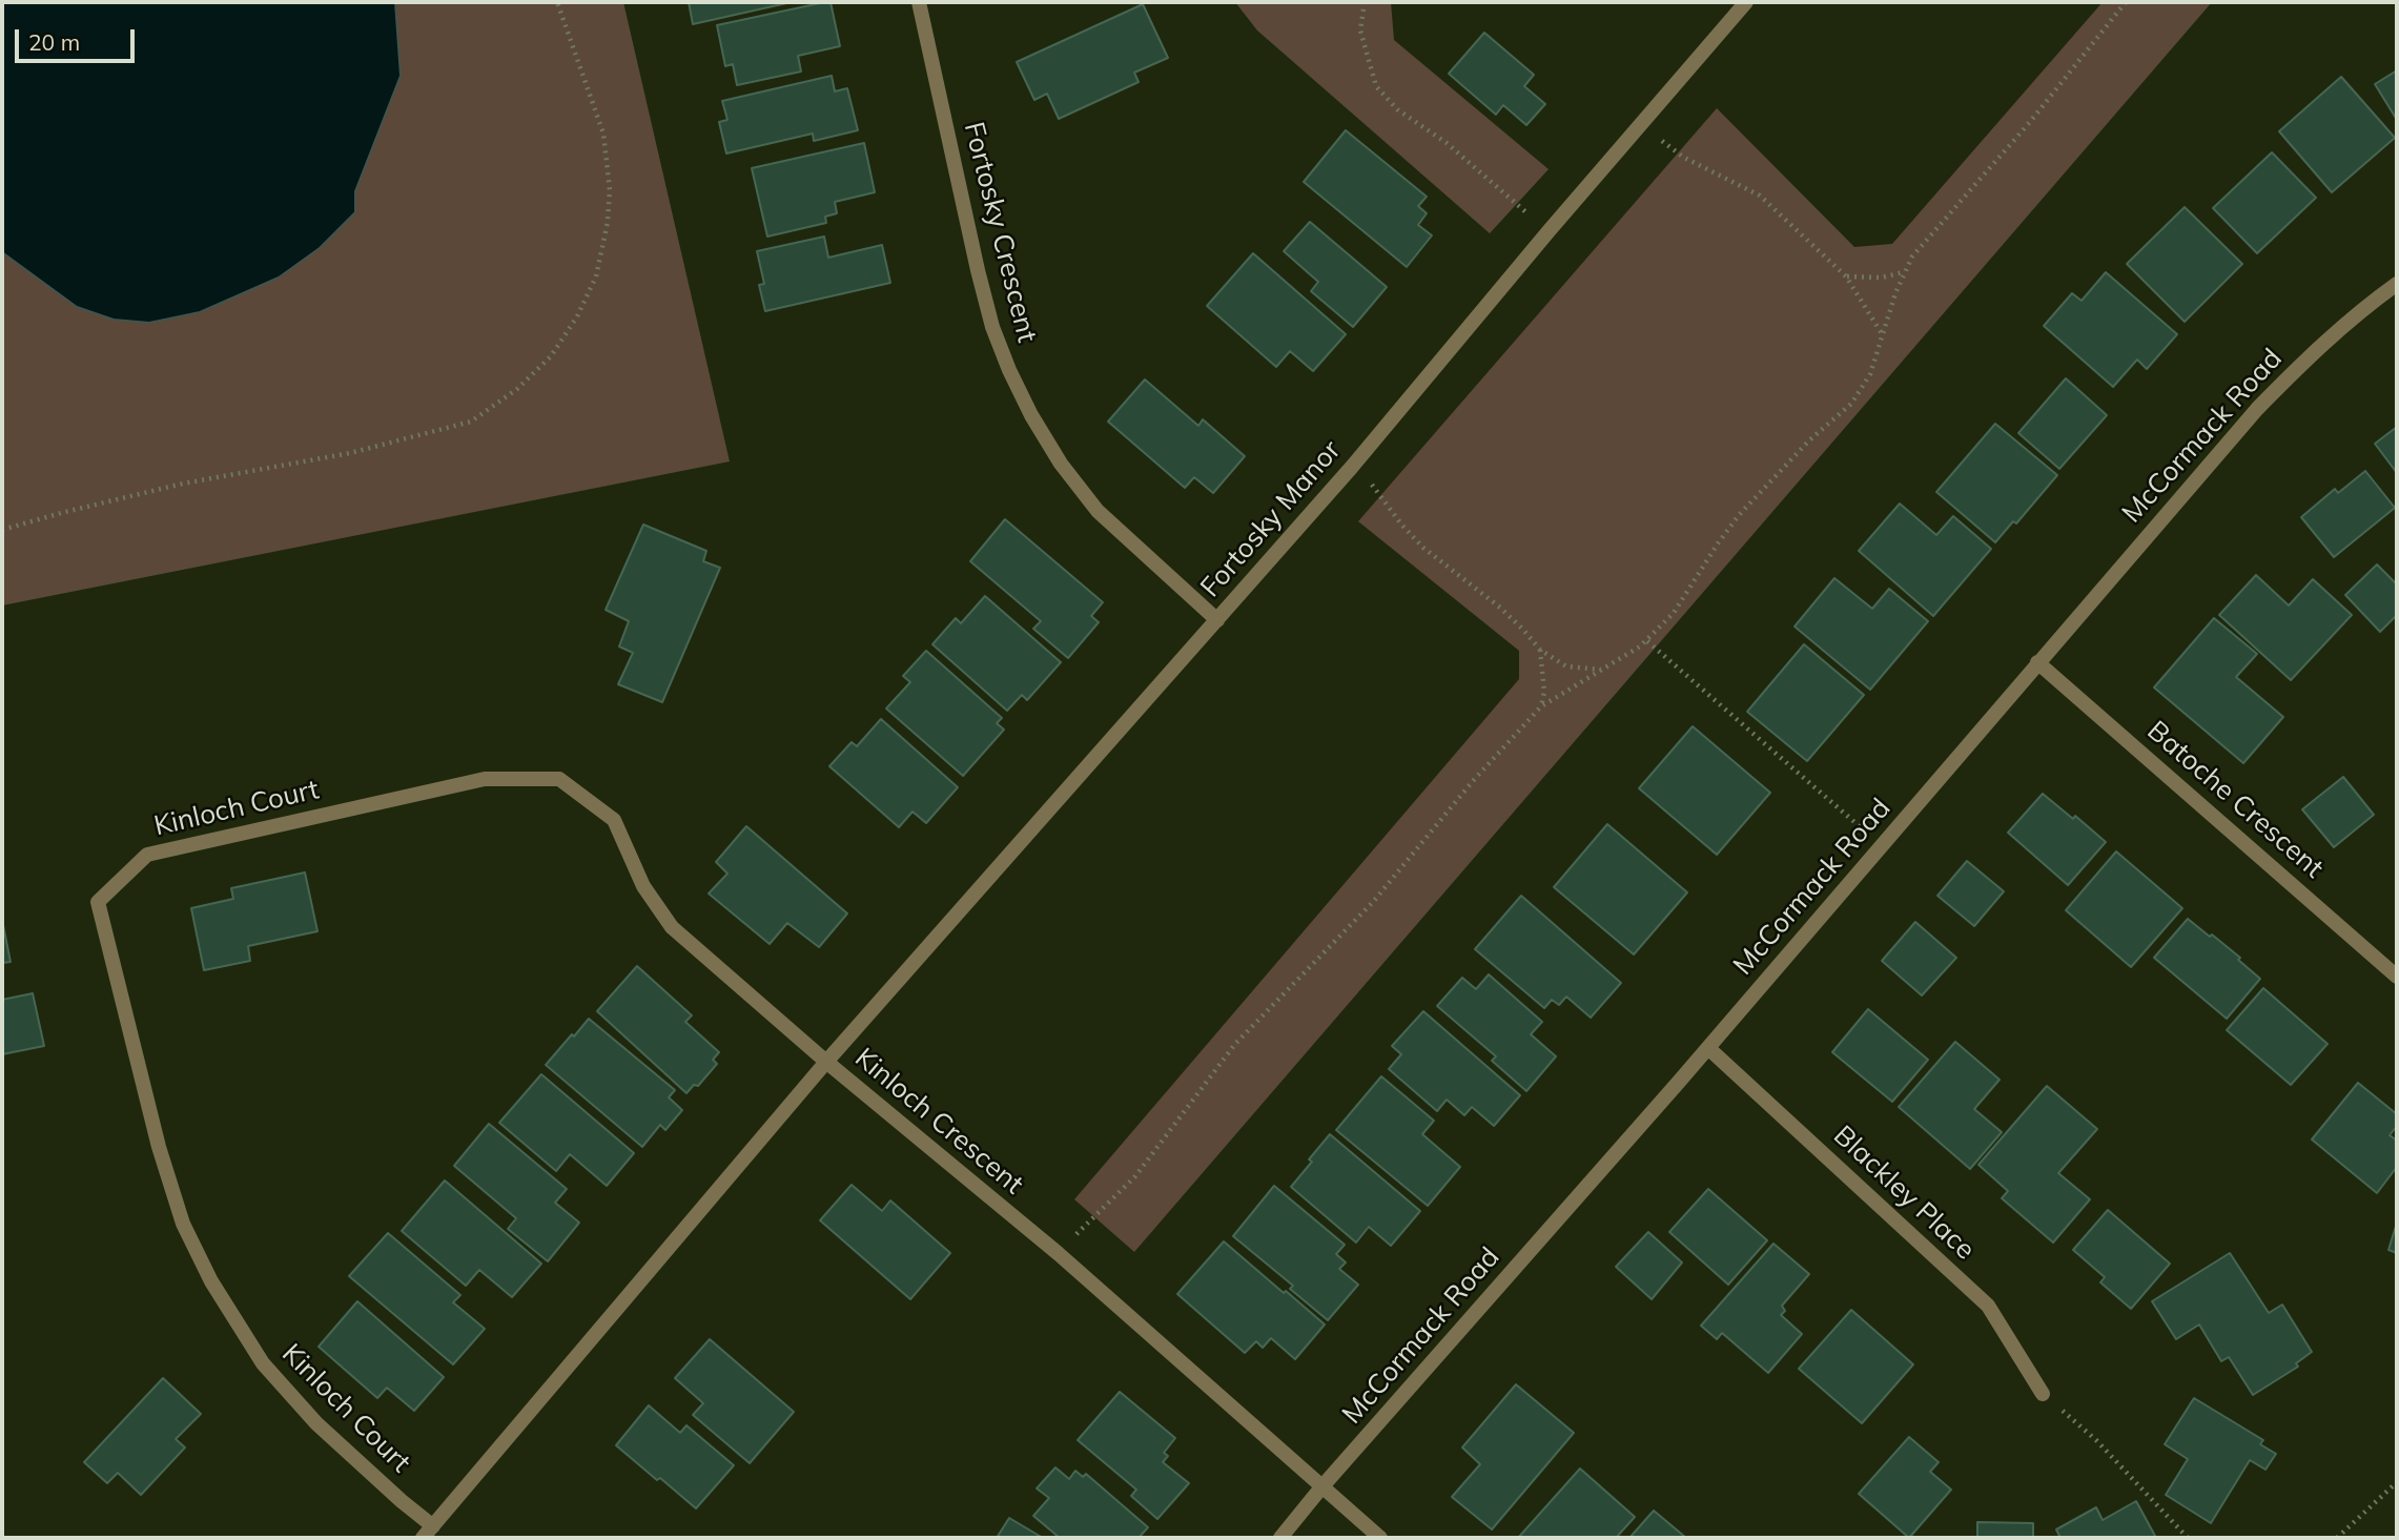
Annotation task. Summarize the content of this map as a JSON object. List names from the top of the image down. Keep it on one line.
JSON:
{"streets":{"street":["Fortosky Crescent","McCormack Road","Fortosky Manor","Batoche Crescent","Kinloch Court","Kinloch Crescent","Blackley Place"]},"crossings":[["Fortosky Crescent","Fortosky Manor"],["McCormack Road","Batoche Crescent"],["McCormack Road","Kinloch Crescent"],["McCormack Road","Blackley Place"],["Fortosky Manor","Kinloch Court"],["Fortosky Manor","Kinloch Crescent"],["Kinloch Court","Kinloch Crescent"]],"scale_bar":"20 m"}
